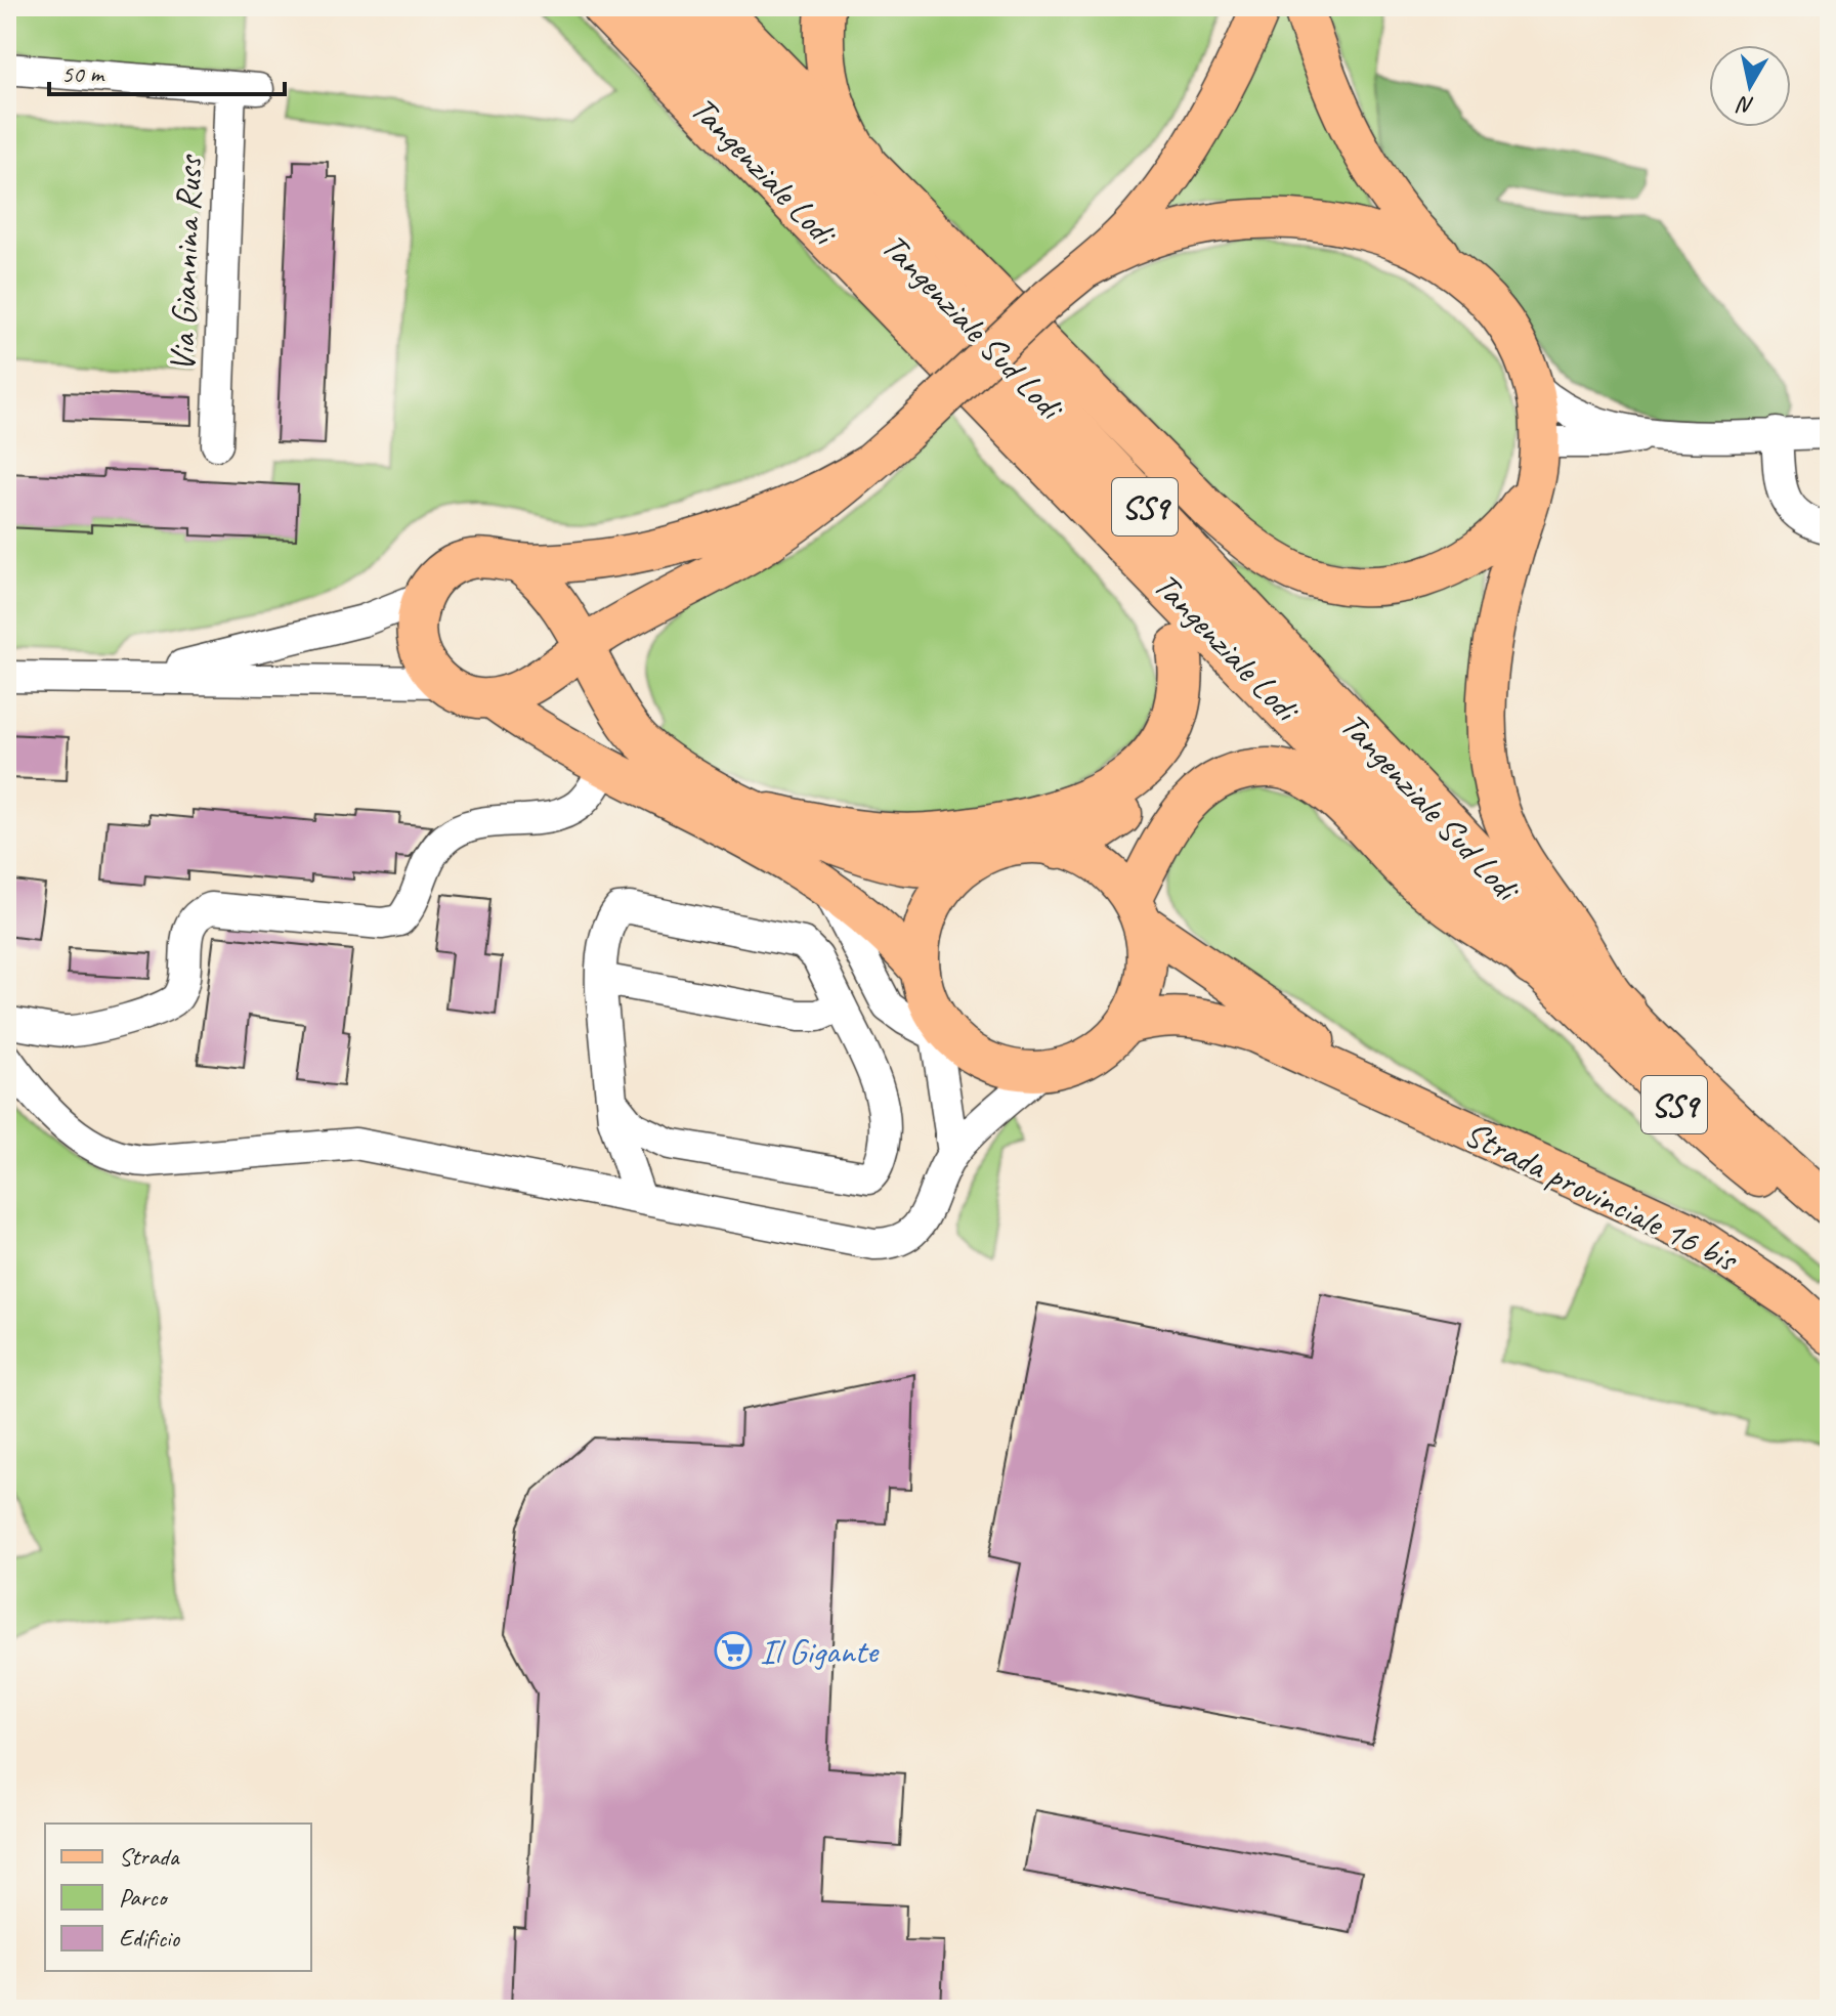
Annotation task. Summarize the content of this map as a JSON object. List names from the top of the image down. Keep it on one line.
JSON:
{"streets":{"highway":["Tangenziale Lodi","Tangenziale Sud Lodi","SS9"],"main road":["Strada provinciale 16 bis"],"street":["Via Giannina Russ"]},"places":{"supermarket":["Il Gigante"]},"legend":["Strada","Parco","Edificio"],"scale_bar":"50 m","north":"bottom"}
